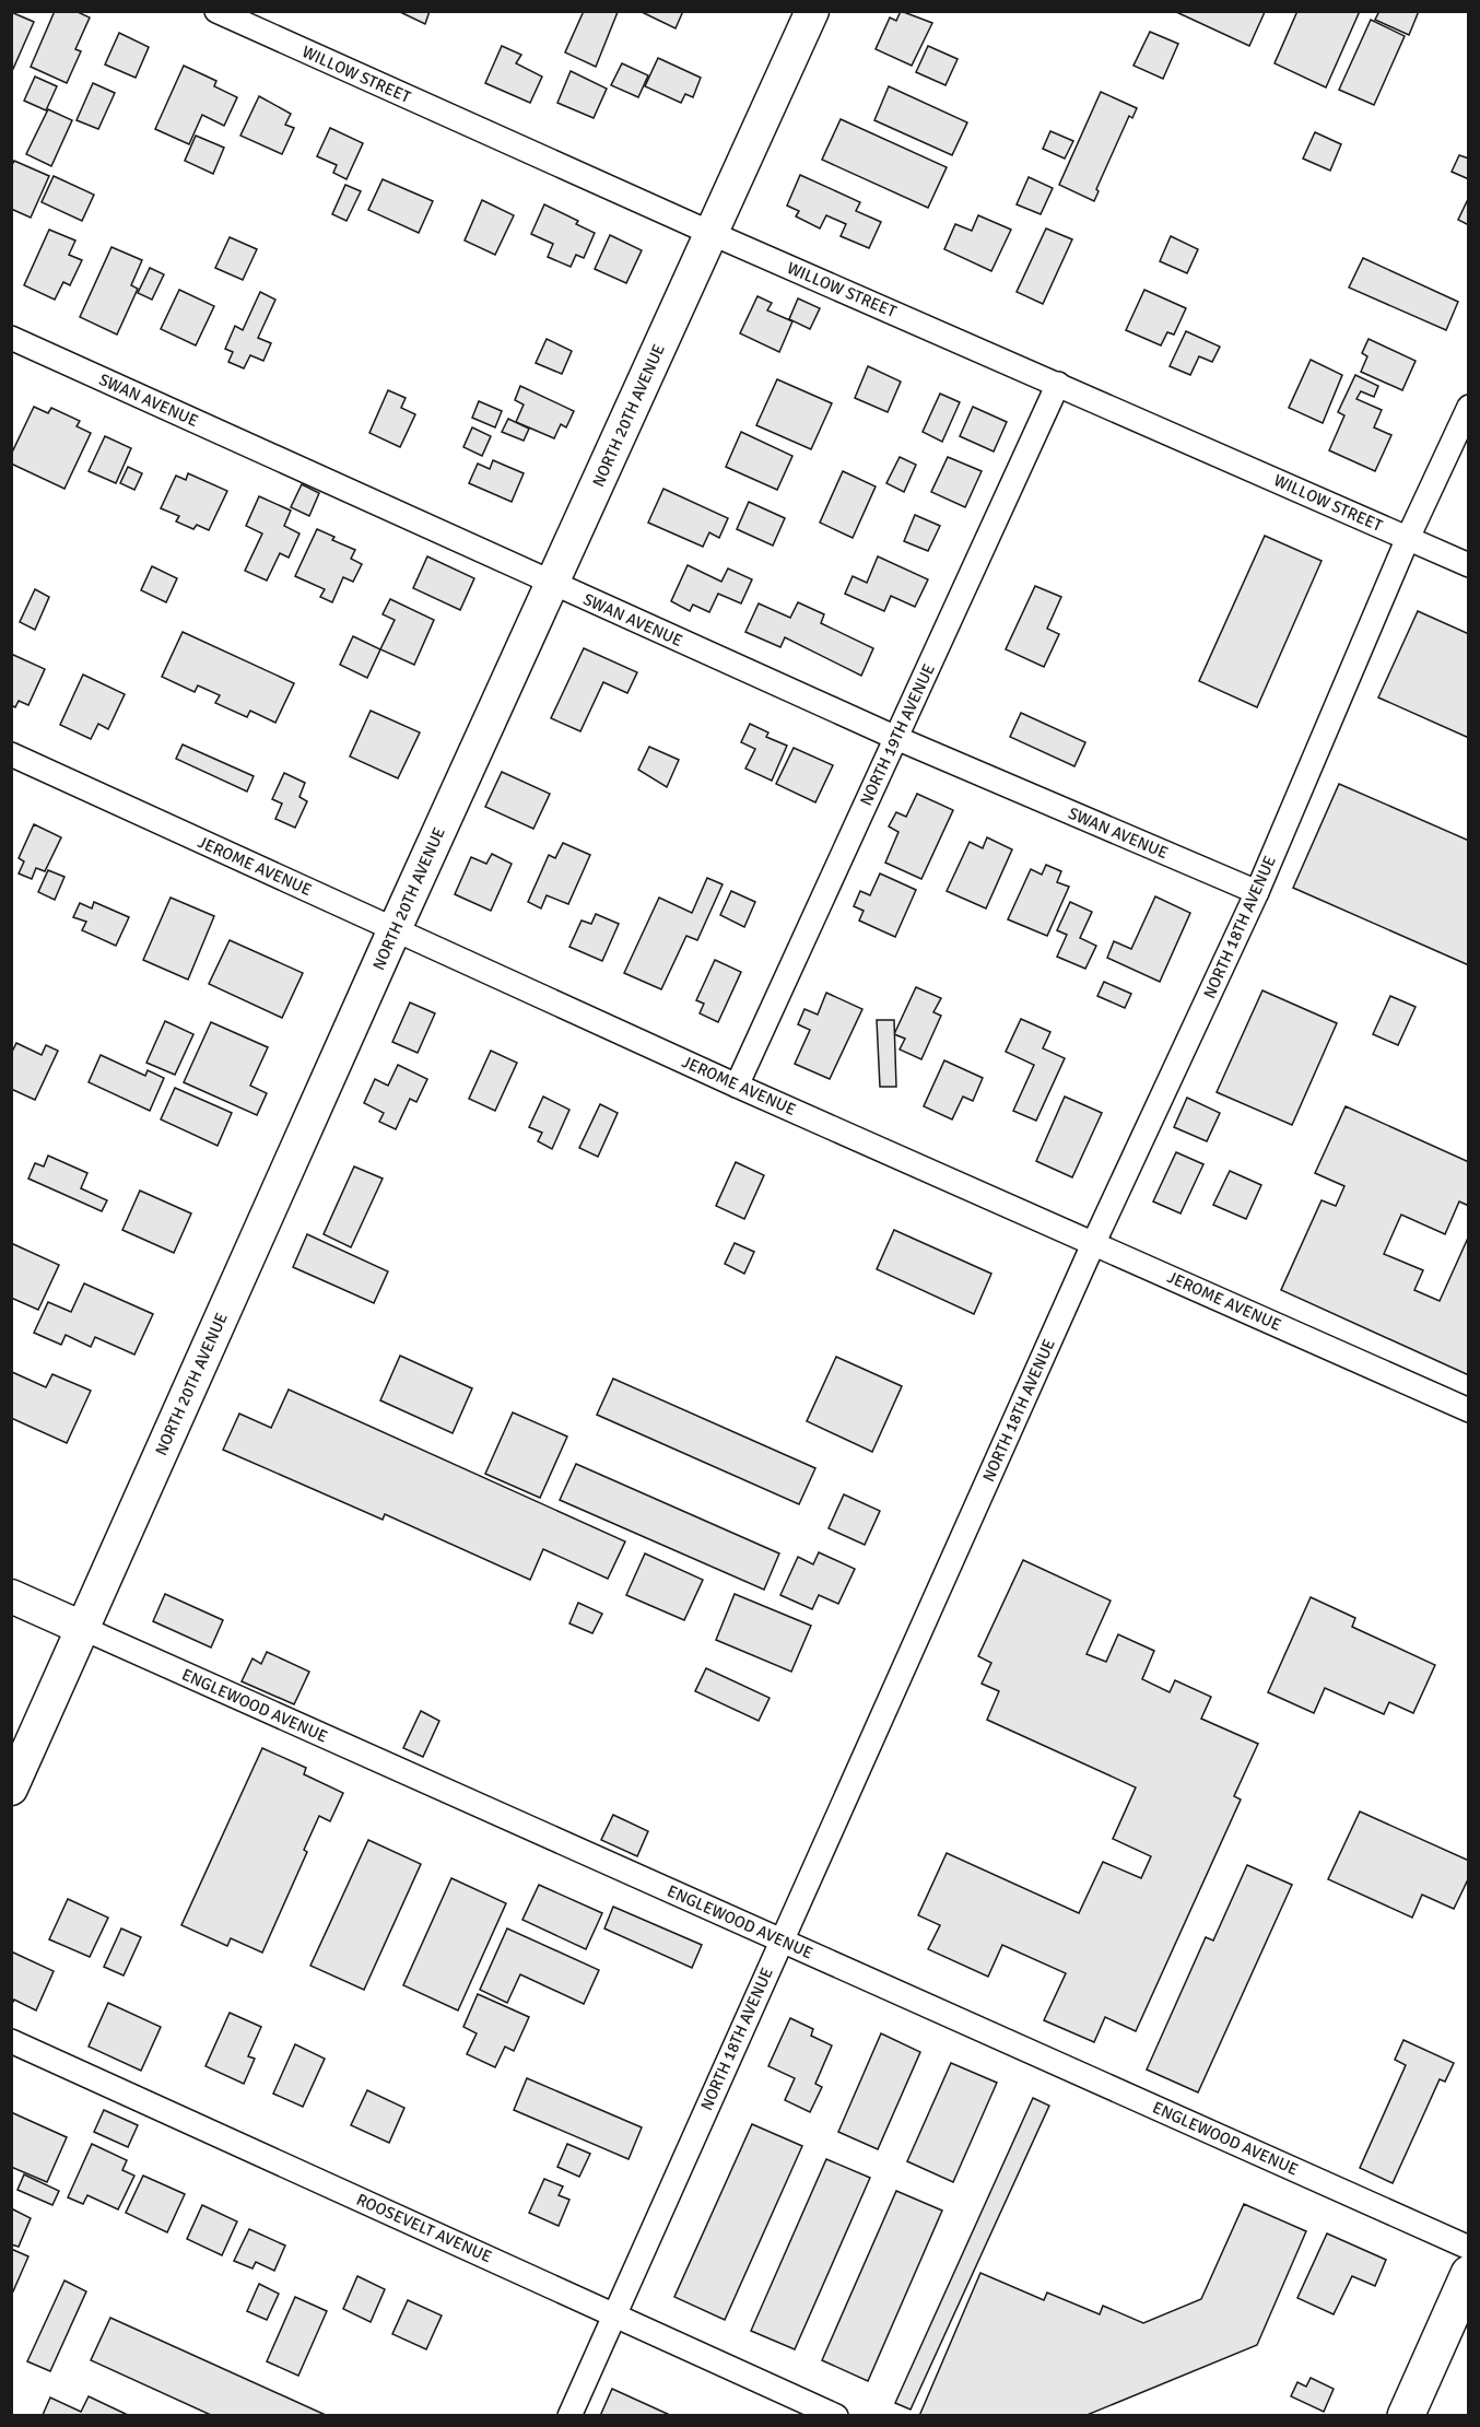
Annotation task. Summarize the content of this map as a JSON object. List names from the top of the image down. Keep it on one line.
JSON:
{"streets":{"street":["WILLOW STREET","SWAN AVENUE","NORTH 20TH AVENUE","NORTH 19TH AVENUE","JEROME AVENUE","NORTH 18TH AVENUE","ENGLEWOOD AVENUE","ROOSEVELT AVENUE"]},"crossings":[["WILLOW STREET","NORTH 20TH AVENUE"],["WILLOW STREET","NORTH 19TH AVENUE"],["WILLOW STREET","NORTH 18TH AVENUE"],["SWAN AVENUE","NORTH 20TH AVENUE"],["SWAN AVENUE","NORTH 19TH AVENUE"],["SWAN AVENUE","NORTH 18TH AVENUE"],["NORTH 20TH AVENUE","JEROME AVENUE"],["NORTH 20TH AVENUE","ENGLEWOOD AVENUE"],["NORTH 19TH AVENUE","JEROME AVENUE"],["JEROME AVENUE","NORTH 18TH AVENUE"],["NORTH 18TH AVENUE","ENGLEWOOD AVENUE"],["NORTH 18TH AVENUE","ROOSEVELT AVENUE"]]}
